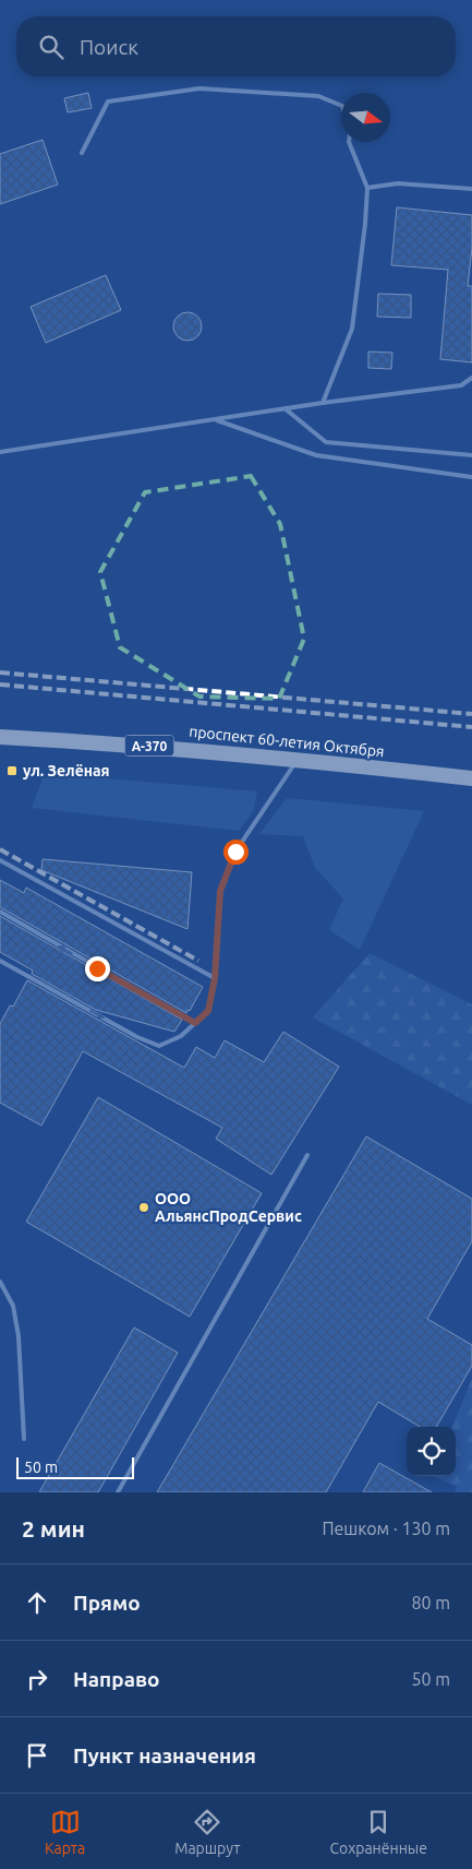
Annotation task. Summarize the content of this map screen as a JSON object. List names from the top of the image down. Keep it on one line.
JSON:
{"streets":{"highway":["проспект 60-летия Октября","А-370"]},"places":{"transit":["ул. Зелёная"],"other":["ООО АльянсПродСервис"]},"scale_bar":"50 m","north":"right","page":{"search":"Поиск","scale":"50 m","heading":["2 мин","Пешком · 130 m"],"list":[["Прямо","80 m"],["Направо","50 m"],"Пункт назначения"],"nav":["Карта","Маршрут","Сохранённые"]}}
